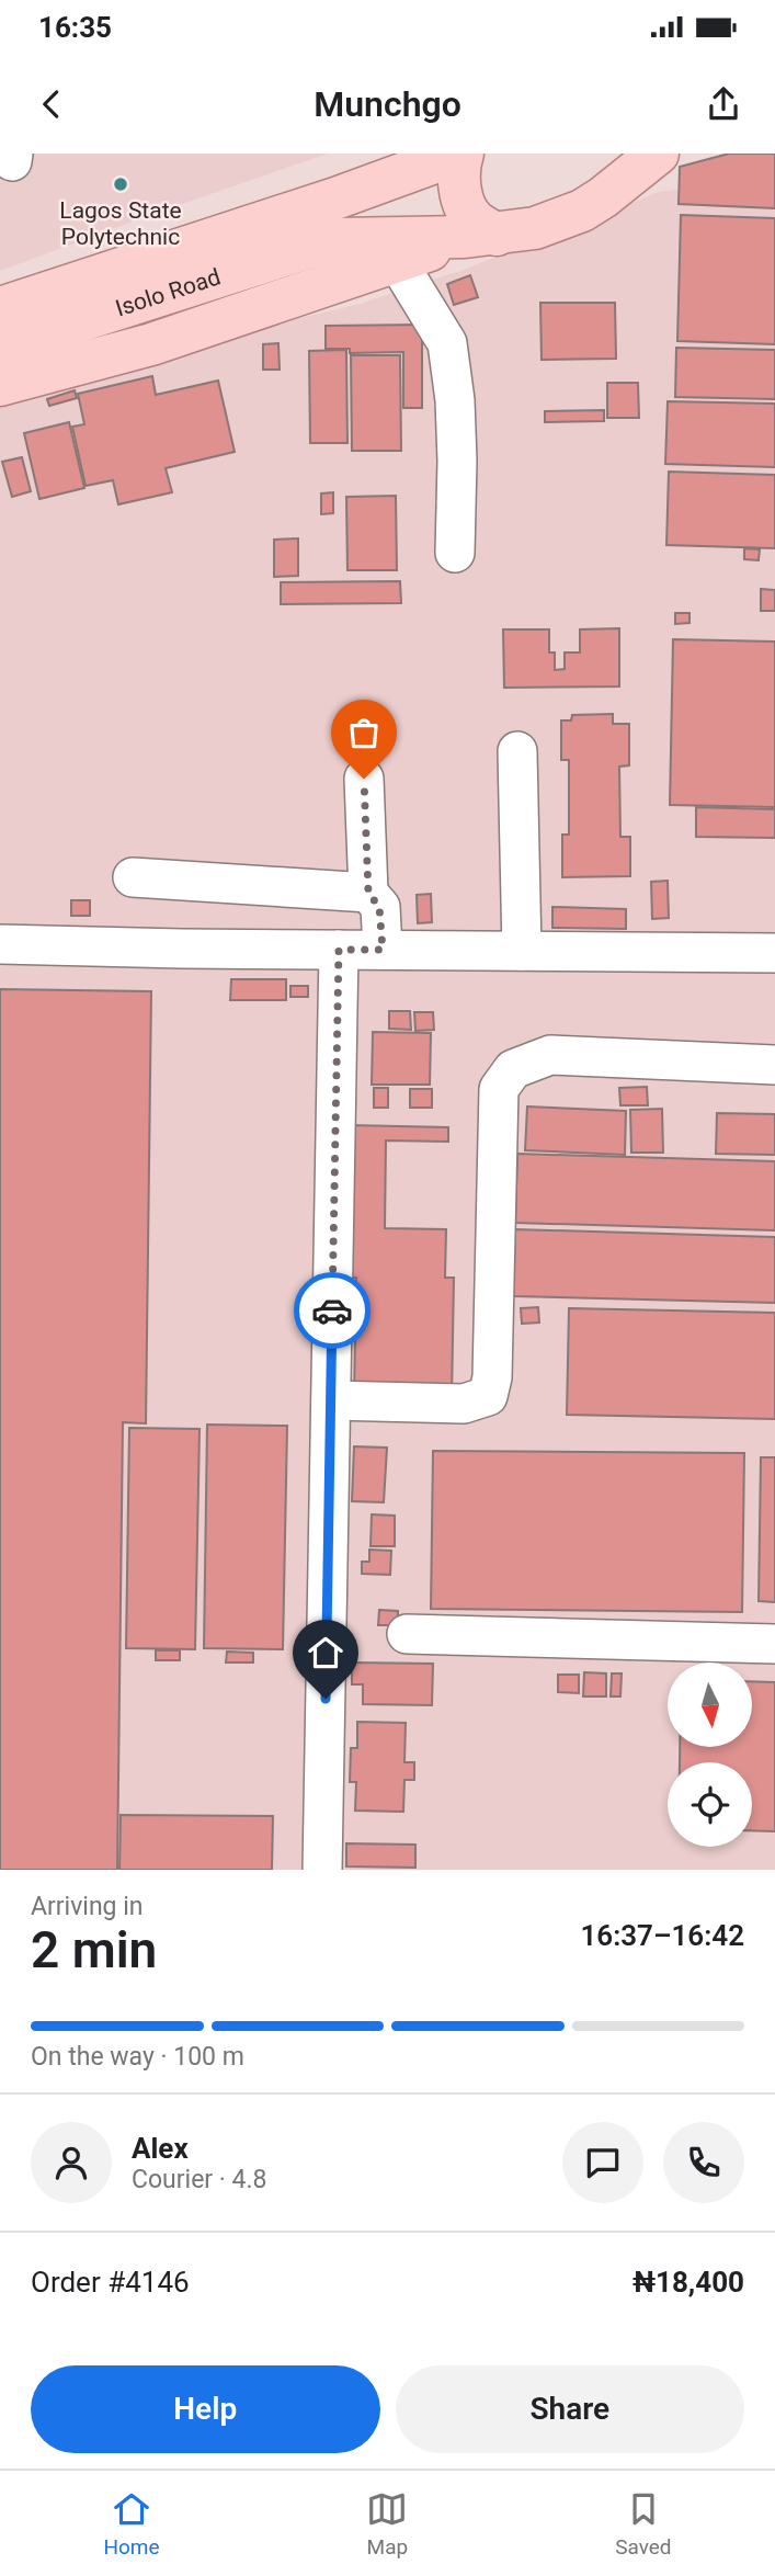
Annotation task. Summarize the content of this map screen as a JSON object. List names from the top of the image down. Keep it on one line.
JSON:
{"streets":{"main road":["Isolo Road"]},"places":["Lagos State Polytechnic"],"north":"bottom","page":{"status":"16:35","header":"Munchgo","heading":["2 min","Arriving in","16:37–16:42"],"panel":["Alex","Courier · 4.8","Order #4146","₦18,400"],"bar":"On the way · 100 m","buttons":["Help","Share"],"tabs":["Home","Map","Saved"]}}
